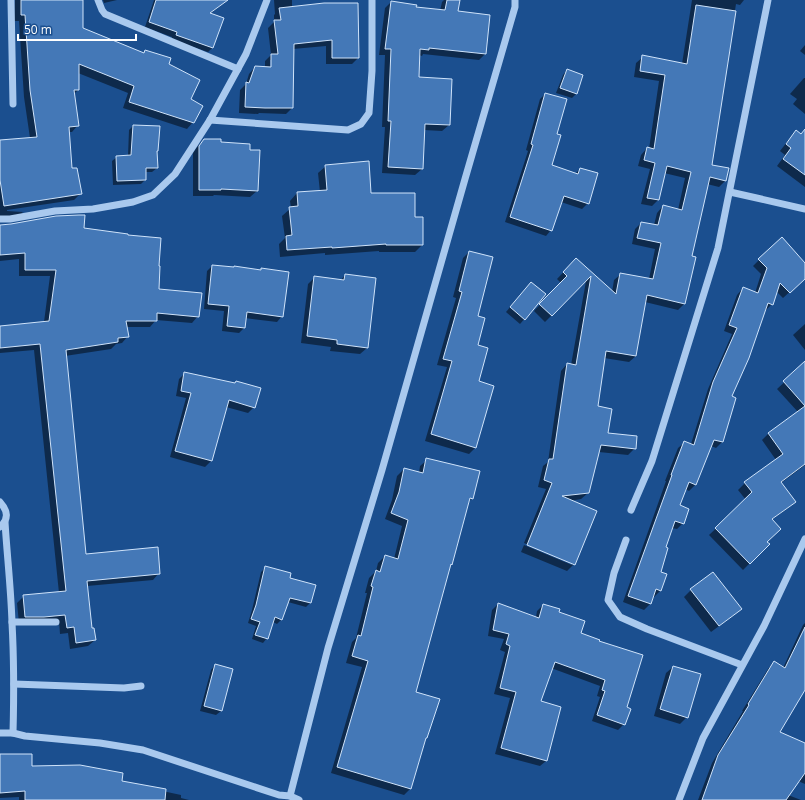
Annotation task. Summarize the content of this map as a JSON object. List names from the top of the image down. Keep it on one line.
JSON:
{"scale_bar":"50 m"}
